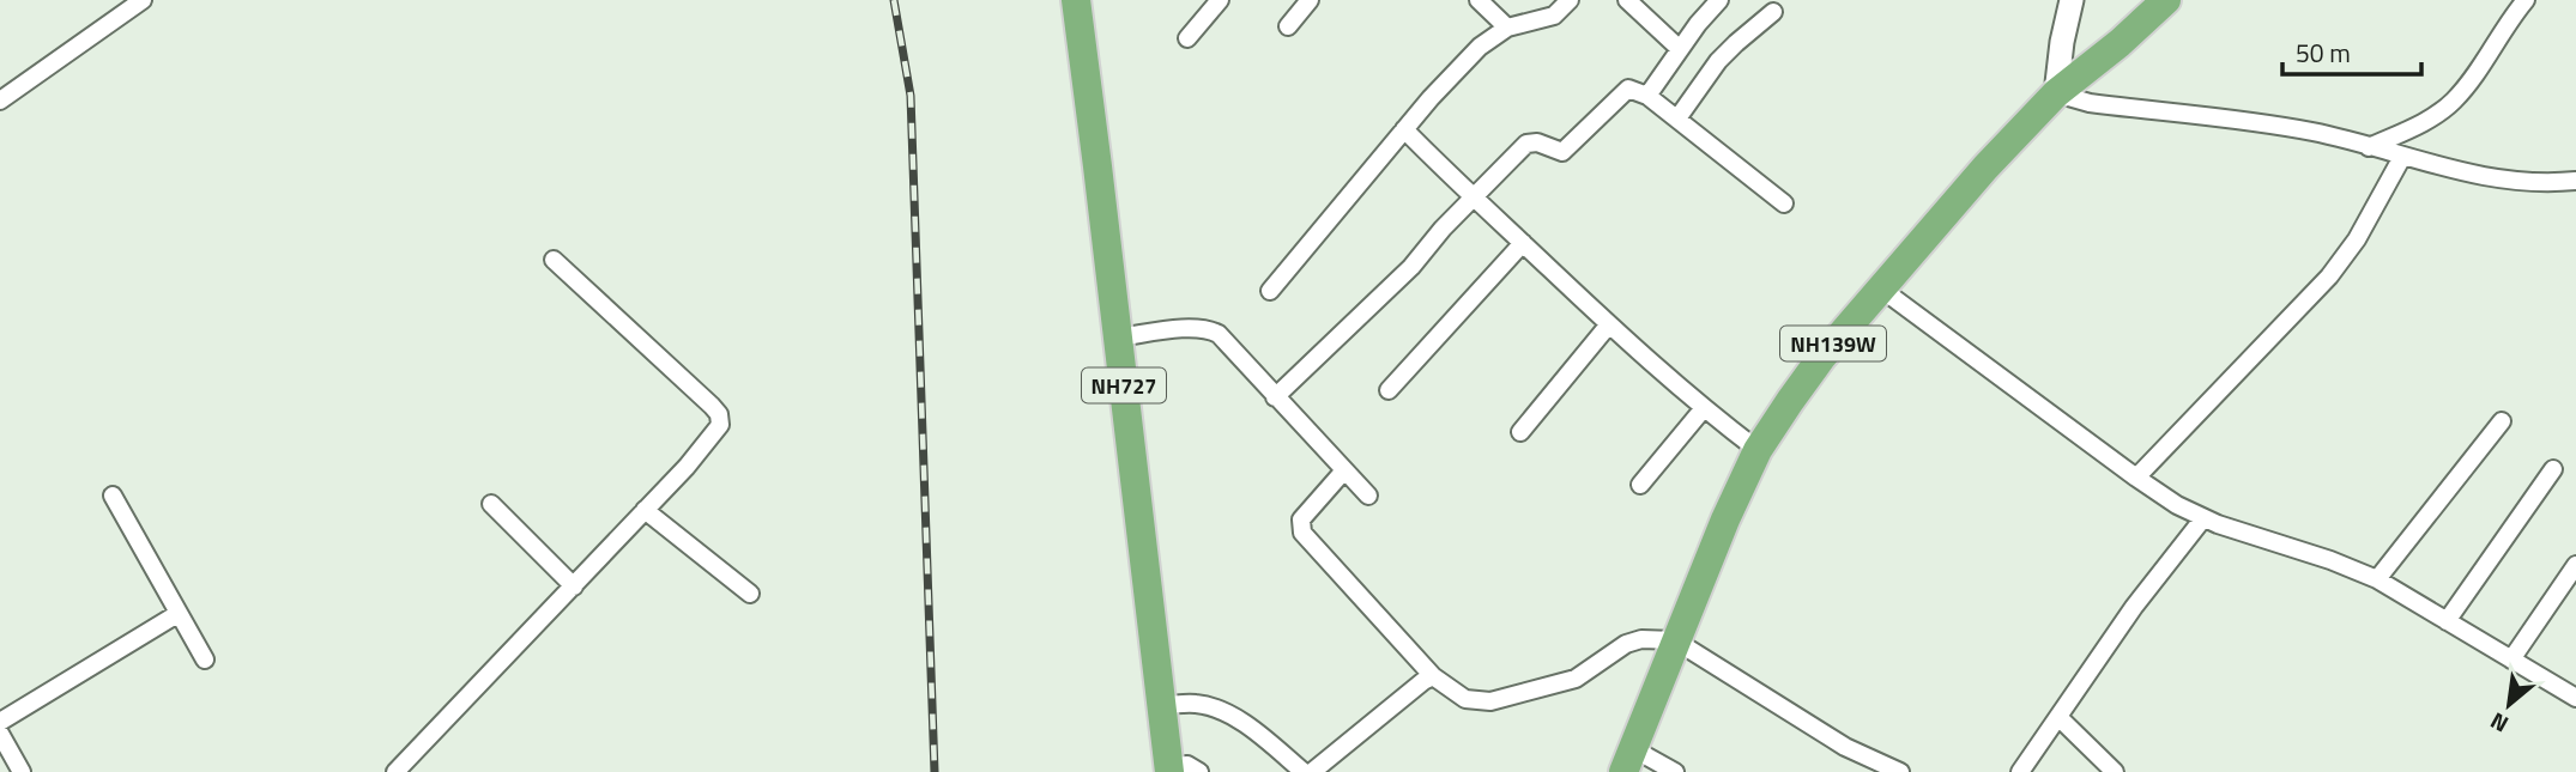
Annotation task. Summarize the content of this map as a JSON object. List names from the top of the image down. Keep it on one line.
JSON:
{"streets":{"highway":["NH139W","NH727"]},"scale_bar":"50 m","north":"bottom left"}
